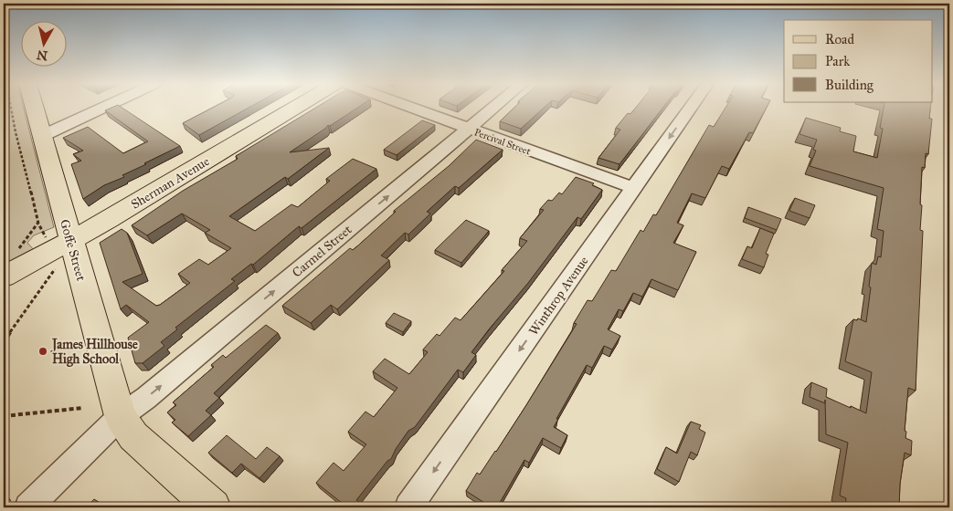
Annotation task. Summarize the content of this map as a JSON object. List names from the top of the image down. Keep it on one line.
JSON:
{"streets":{"main road":["Sherman Avenue","Goffe Street"],"street":["Percival Street","Carmel Street","Winthrop Avenue"]},"crossings":[["Percival Street","Carmel Street"],["Percival Street","Winthrop Avenue"],["Sherman Avenue","Goffe Street"],["Goffe Street","Carmel Street"]],"one_way":["Carmel Street","Winthrop Avenue"],"places":["James Hillhouse High School"],"legend":["Road","Park","Building"],"north":"bottom"}
